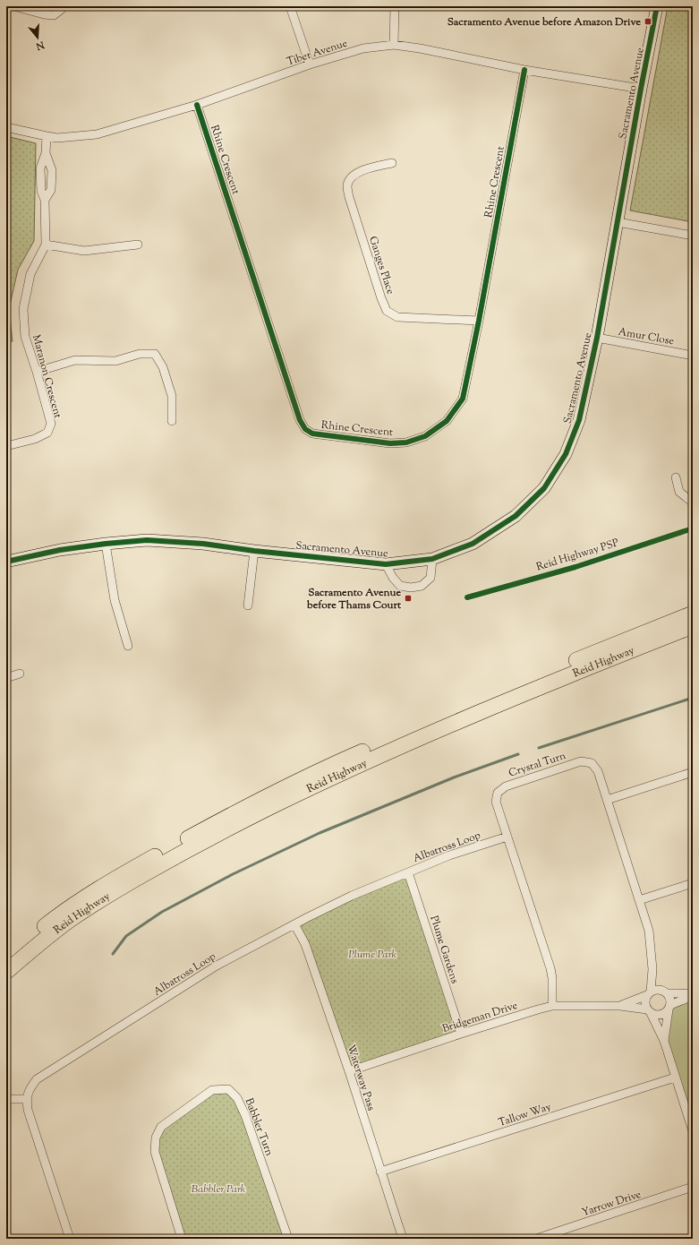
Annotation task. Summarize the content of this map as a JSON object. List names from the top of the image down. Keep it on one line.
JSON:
{"streets":{"highway":["Reid Highway"],"street":["Tiber Avenue","Sacramento Avenue","Rhine Crescent","Ganges Place","Amur Close","Maranon Crescent","Crystal Turn","Albatross Loop","Plume Gardens","Bridgeman Drive","Waterway Pass","Tallow Way","Babbler Turn","Yarrow Drive"],"cycle path":["Reid Highway PSP"]},"crossings":[["Tiber Avenue","Sacramento Avenue"],["Tiber Avenue","Rhine Crescent"],["Tiber Avenue","Maranon Crescent"],["Sacramento Avenue","Amur Close"],["Rhine Crescent","Ganges Place"],["Crystal Turn","Albatross Loop"],["Crystal Turn","Bridgeman Drive"],["Albatross Loop","Plume Gardens"],["Albatross Loop","Waterway Pass"],["Plume Gardens","Bridgeman Drive"],["Bridgeman Drive","Waterway Pass"],["Waterway Pass","Tallow Way"]],"parks":["Plume Park","Babbler Park"],"places":{"transit":["Sacramento Avenue before Amazon Drive","Sacramento Avenue before Thams Court"]},"north":"bottom"}
